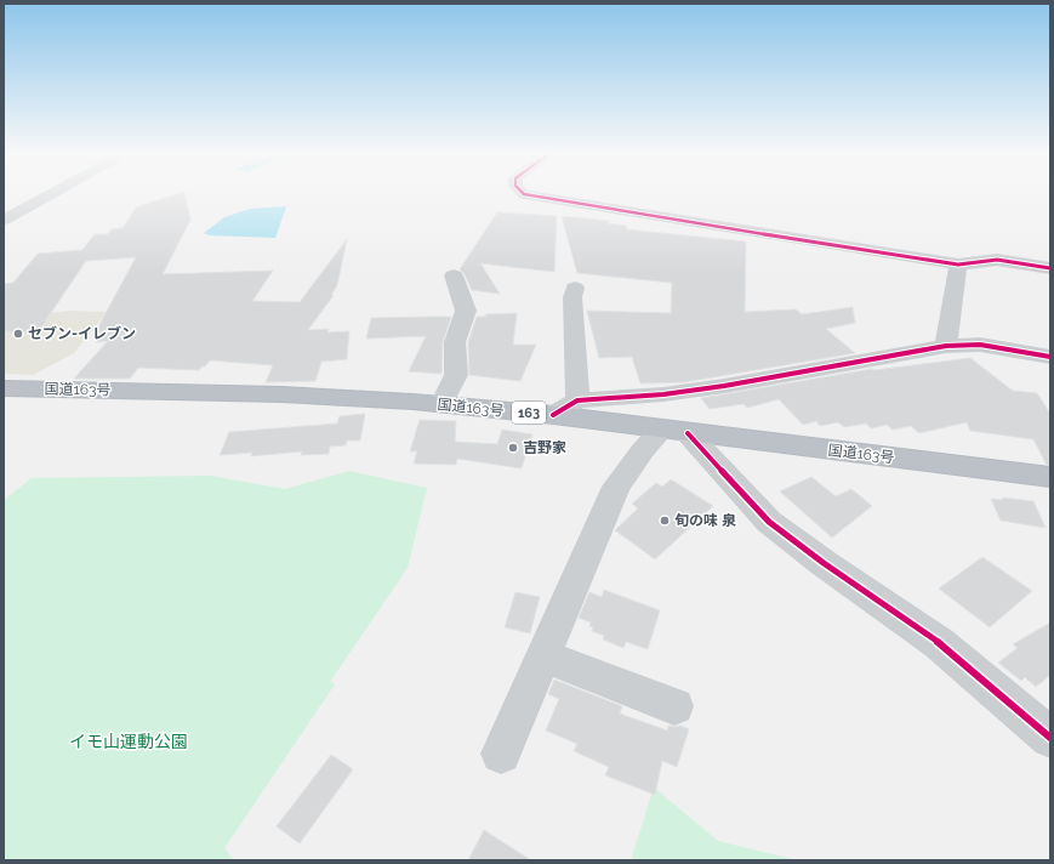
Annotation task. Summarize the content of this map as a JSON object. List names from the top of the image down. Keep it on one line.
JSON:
{"streets":{"highway":["国道163号","163"]},"parks":["イモ山運動公園"],"places":["セブン-イレブン","吉野家","旬の味 泉"]}
